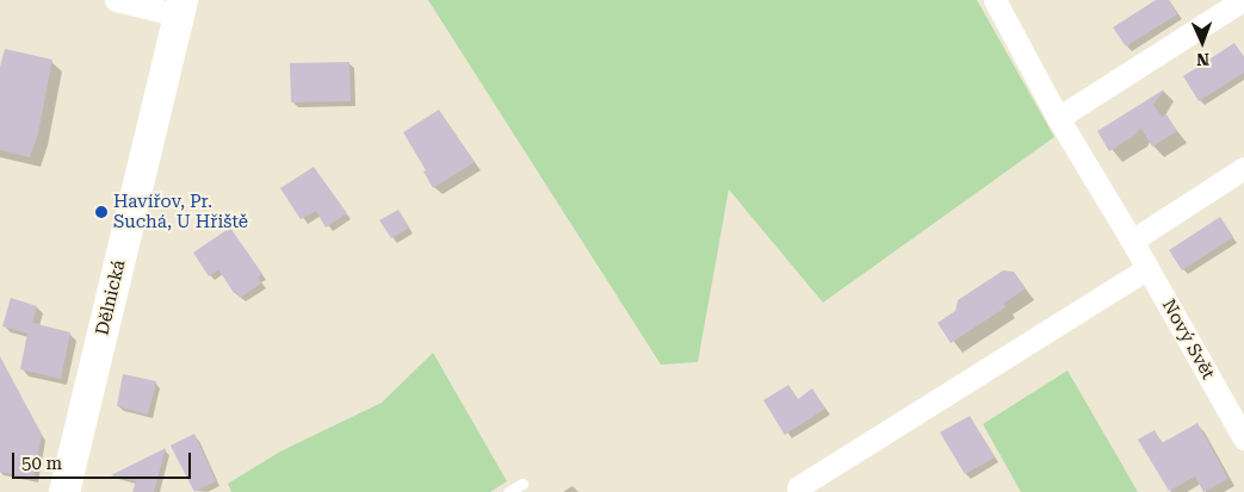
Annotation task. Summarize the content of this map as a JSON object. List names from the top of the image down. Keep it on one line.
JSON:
{"streets":{"street":["Dělnická","Nový Svět"]},"places":["Havířov, Pr. Suchá, U Hřiště"],"scale_bar":"50 m","north":"bottom"}
